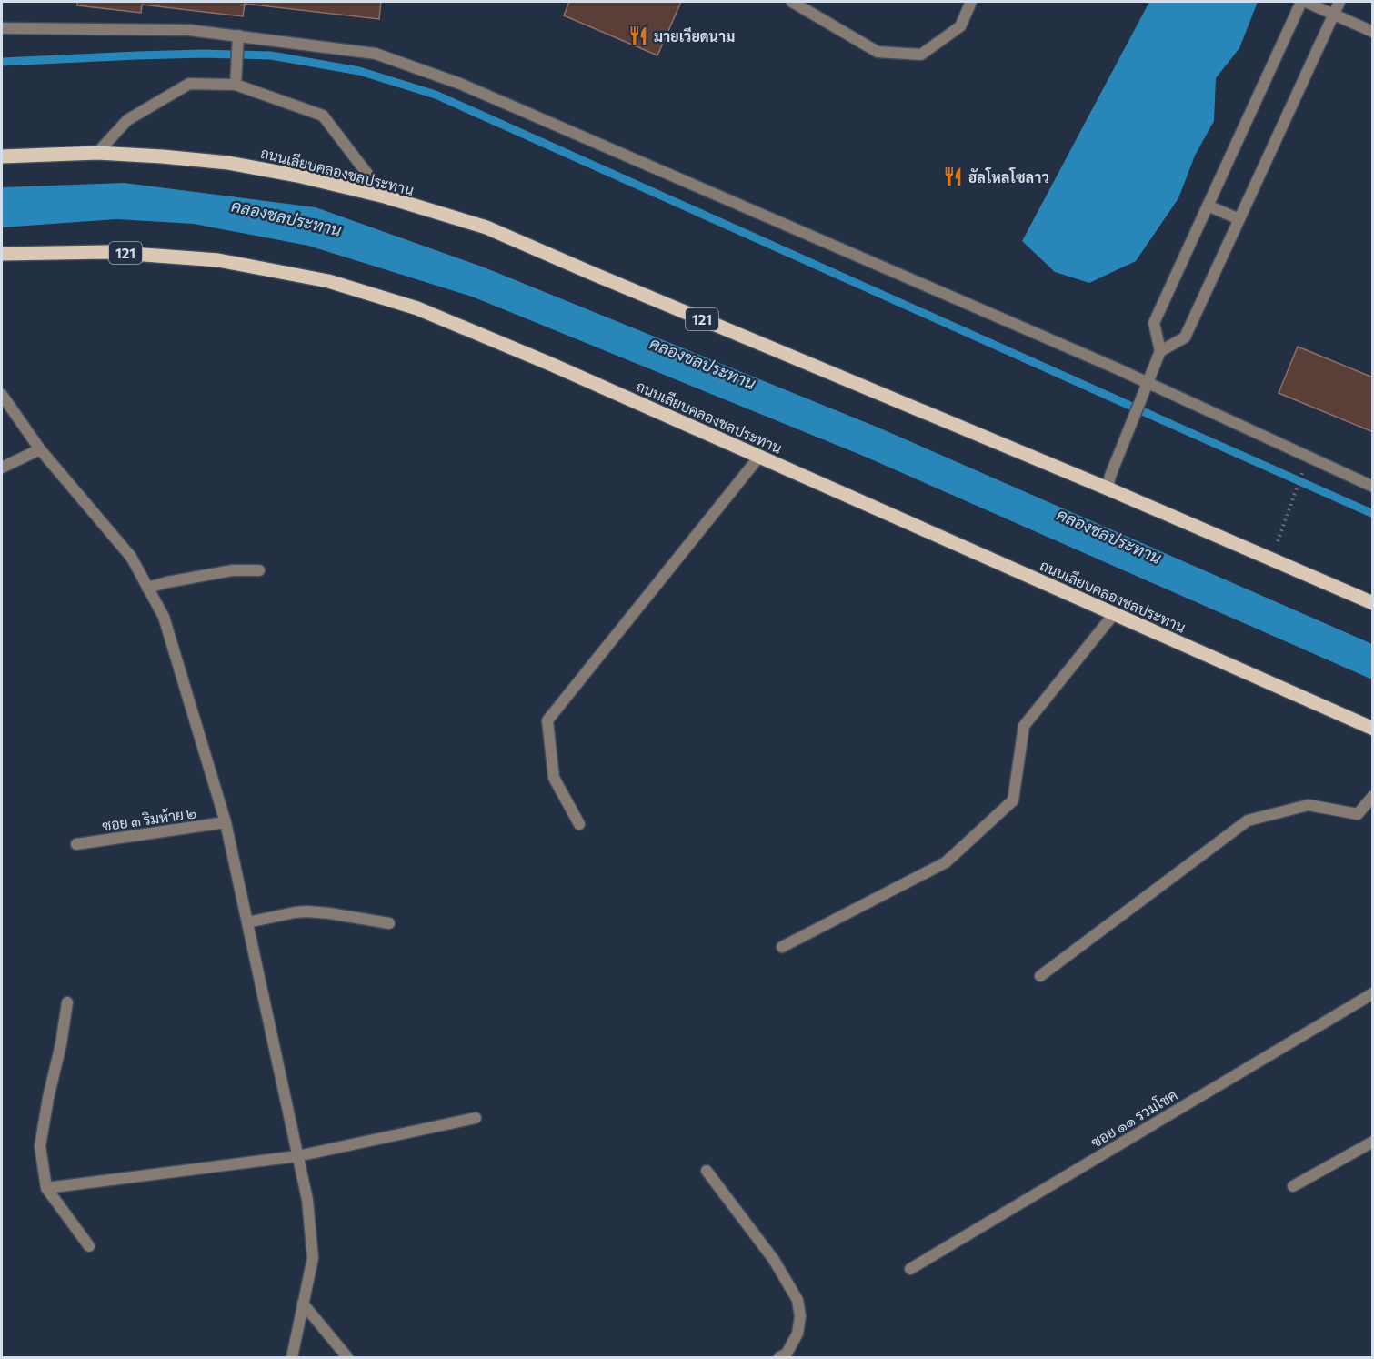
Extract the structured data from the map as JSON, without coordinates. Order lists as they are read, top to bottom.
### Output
{
  "streets": {
    "main road": ["ถนนเลียบคลองชลประทาน", "121"],
    "street": ["ซอย ๓ ริมห้าย ๒", "ซอย ๑๑ รวมโชค"]
  },
  "water": ["คลองชลประทาน"],
  "places": {
    "restaurant": ["มายเวียดนาม", "ฮัลโหลโซลาว"]
  }
}
